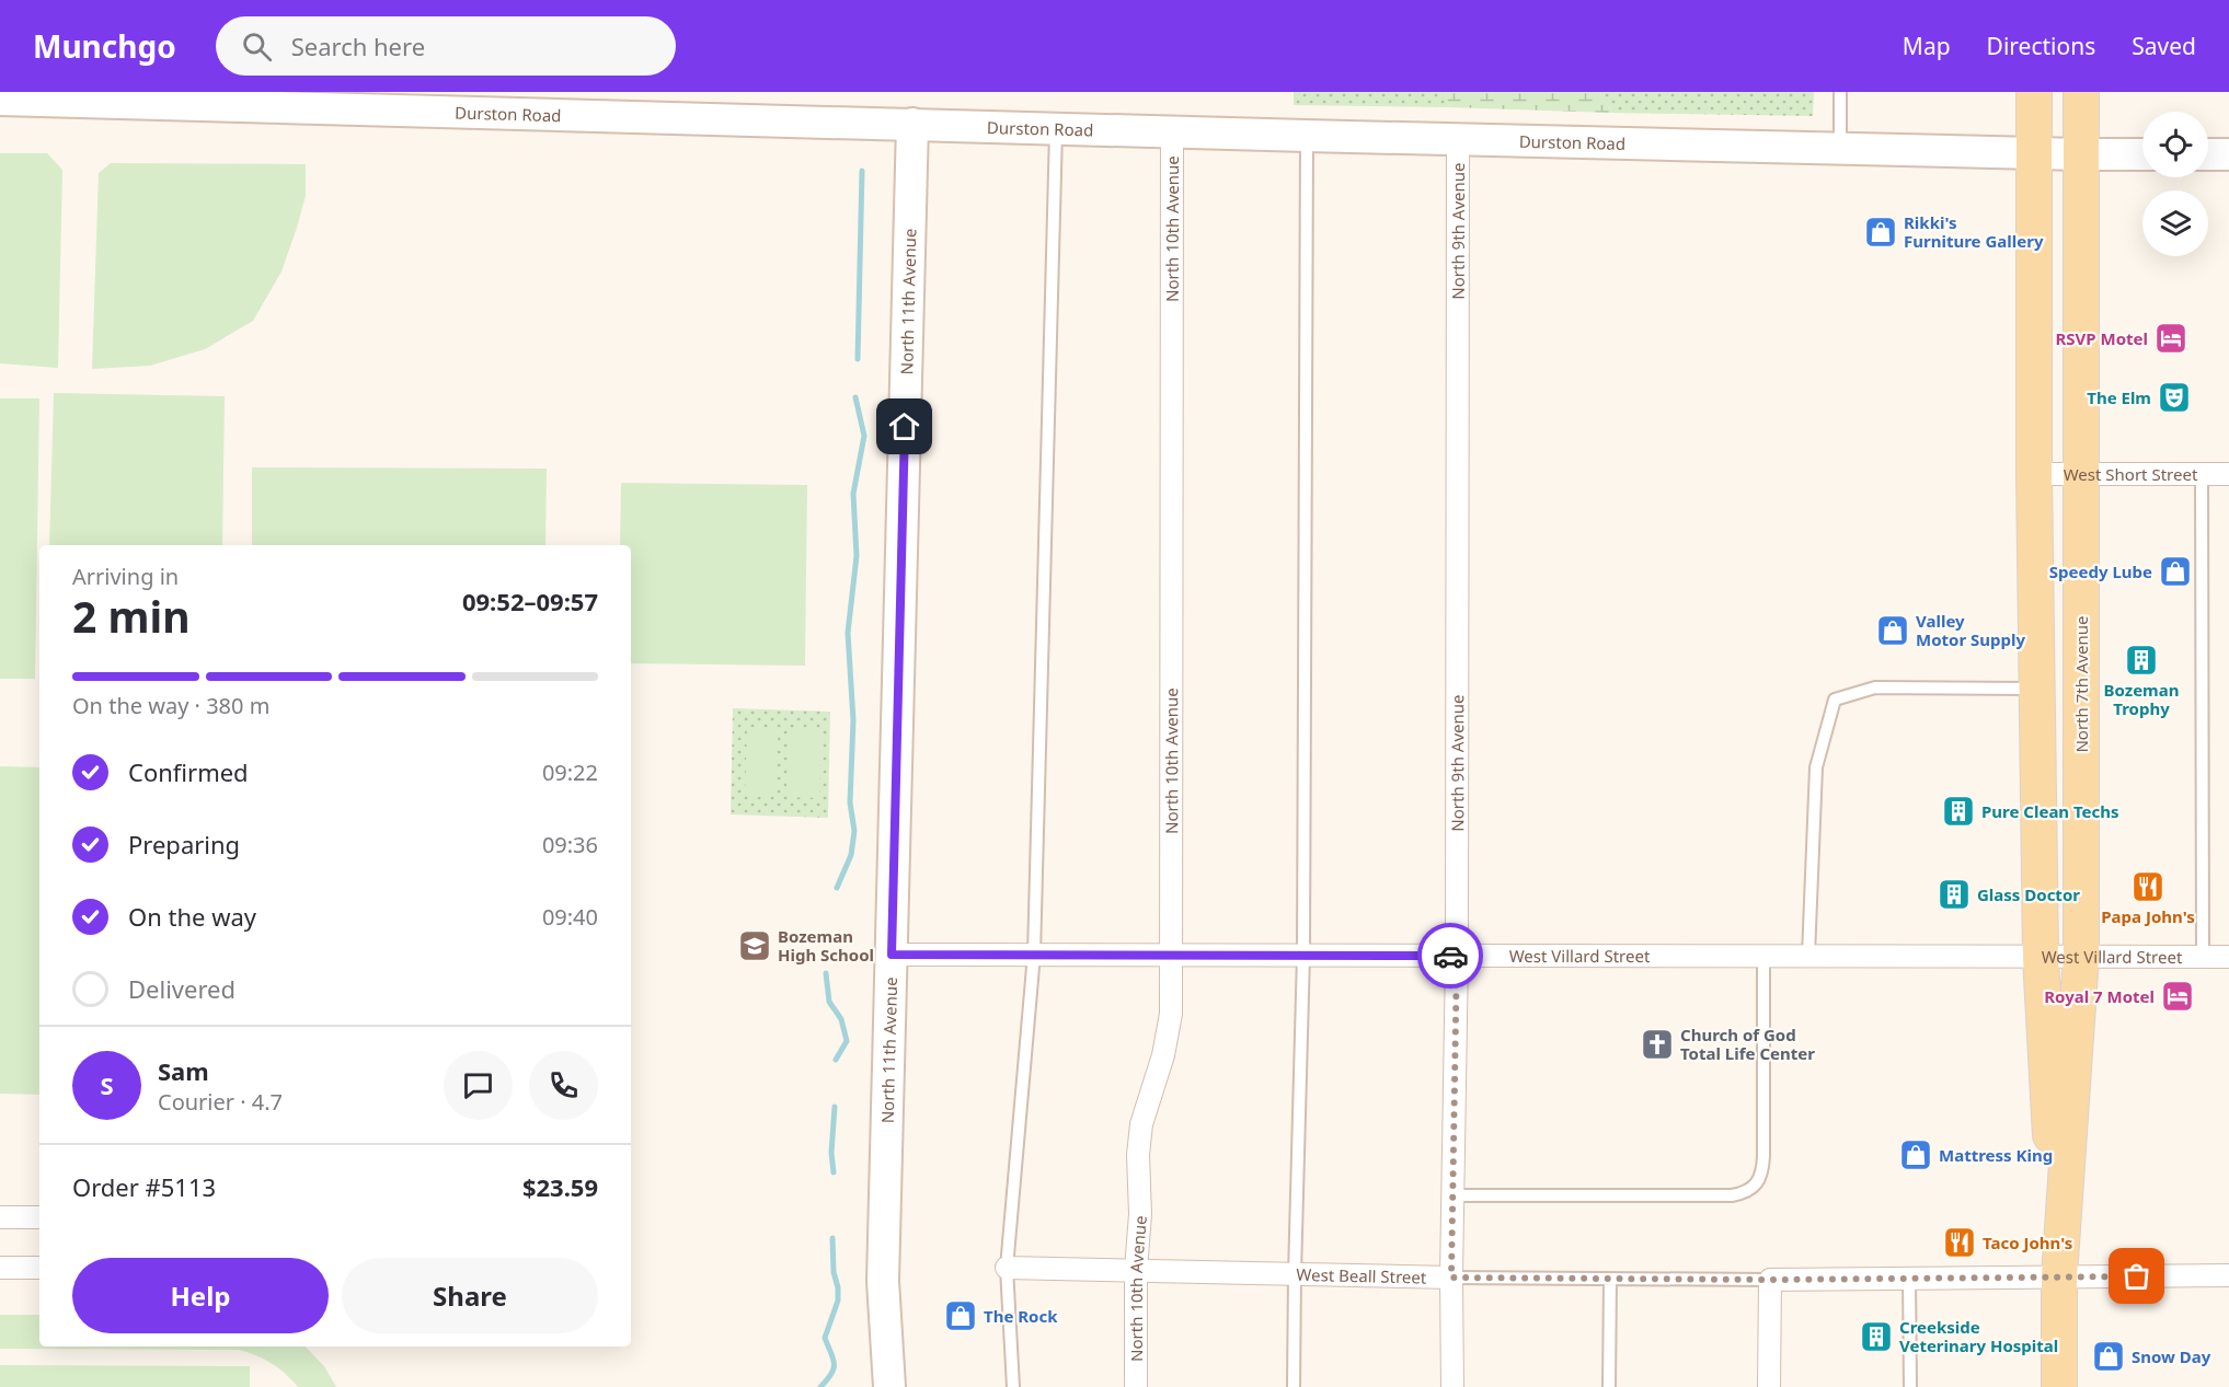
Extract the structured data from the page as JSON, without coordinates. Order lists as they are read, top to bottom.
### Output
{
  "streets": {
    "main road": ["Durston Road", "North 11th Avenue", "North 7th Avenue"],
    "street": [
      "North 10th Avenue",
      "North 9th Avenue",
      "West Short Street",
      "West Villard Street",
      "West Beall Street"
    ]
  },
  "crossings": [
    ["Durston Road", "North 10th Avenue"],
    ["Durston Road", "North 9th Avenue"],
    ["Durston Road", "North 11th Avenue"],
    ["Durston Road", "North 7th Avenue"],
    ["North 10th Avenue", "West Villard Street"],
    ["North 10th Avenue", "West Beall Street"],
    ["North 9th Avenue", "West Villard Street"],
    ["North 9th Avenue", "West Beall Street"],
    ["North 11th Avenue", "West Villard Street"],
    ["West Short Street", "North 7th Avenue"],
    ["North 7th Avenue", "West Villard Street"],
    ["North 7th Avenue", "West Beall Street"]
  ],
  "places": {
    "shop": [
      "Rikki's Furniture Gallery",
      "Speedy Lube",
      "Valley Motor Supply",
      "Mattress King",
      "The Rock",
      "Snow Day"
    ],
    "hotel": ["RSVP Motel", "Royal 7 Motel"],
    "theatre": ["The Elm"],
    "building": [
      "Bozeman Trophy",
      "Pure Clean Techs",
      "Glass Doctor",
      "Creekside Veterinary Hospital"
    ],
    "restaurant": ["Papa John's", "Taco John's"],
    "school or university": ["Bozeman High School"],
    "church": ["Church of God Total Life Center"]
  },
  "page": {
    "header": "Munchgo",
    "search": "Search here",
    "nav": ["Map", "Directions", "Saved"],
    "heading": ["2 min", "Arriving in", "09:52–09:57"],
    "panel": [
      "Sam",
      "Courier · 4.7",
      "Order #5113",
      "$23.59"
    ],
    "bar": "On the way · 380 m",
    "list": [
      ["Confirmed", "09:22"],
      ["Preparing", "09:36"],
      ["On the way", "09:40"],
      "Delivered"
    ],
    "round": "S",
    "buttons": ["Help", "Share"]
  }
}
